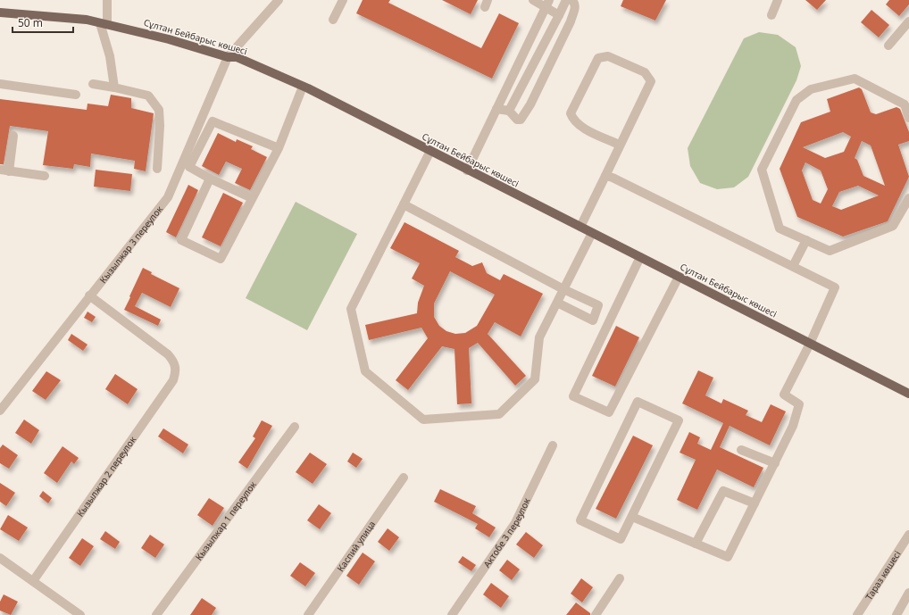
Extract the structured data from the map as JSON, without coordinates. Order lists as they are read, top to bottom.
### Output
{
  "streets": {
    "main road": ["Сұлтан Бейбарыс көшесі"],
    "street": [
      "Кызылжар 3 переулок",
      "Кызылжар 2 переулок",
      "Кызылжар 1 переулок",
      "Актобе 3 переулок",
      "Каспий улица",
      "Тараз көшесі"
    ]
  },
  "crossings": [
    ["Сұлтан Бейбарыс көшесі", "Кызылжар 3 переулок"],
    ["Кызылжар 3 переулок", "Кызылжар 2 переулок"]
  ],
  "scale_bar": "50 m"
}
